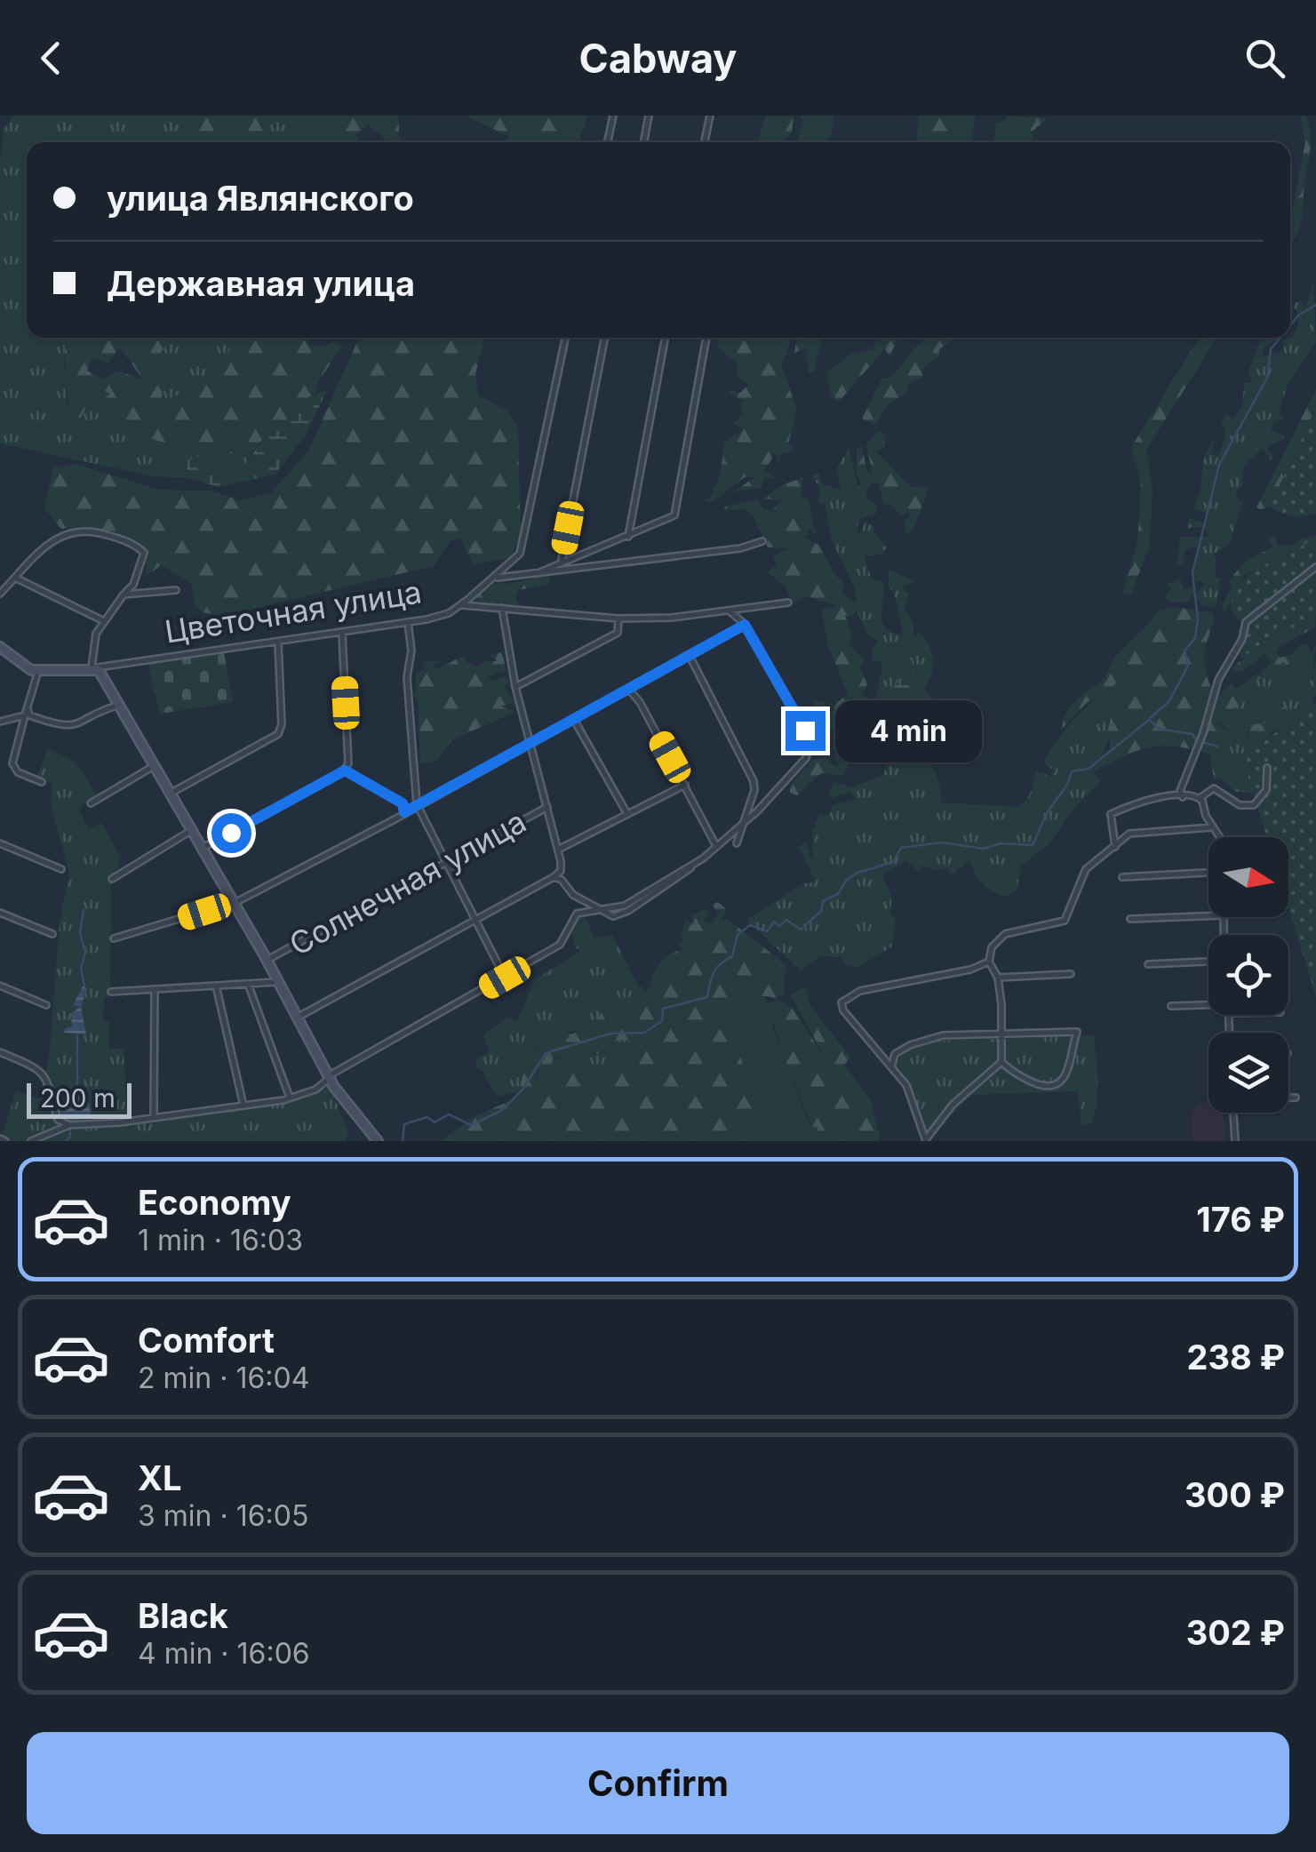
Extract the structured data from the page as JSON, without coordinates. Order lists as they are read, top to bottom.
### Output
{
  "streets": {
    "street": ["Цветочная улица", "Солнечная улица"]
  },
  "scale_bar": "200 m",
  "north": "right",
  "page": {
    "header": "Cabway",
    "banner": ["улица Являнского", "Державная улица"],
    "bubble": "4 min",
    "scale": "200 m",
    "list": [
      {
        "name": "Economy",
        "note": "1 min · 16:03",
        "value": "176 ₽"
      },
      {
        "name": "Comfort",
        "note": "2 min · 16:04",
        "value": "238 ₽"
      },
      {
        "name": "XL",
        "note": "3 min · 16:05",
        "value": "300 ₽"
      },
      {
        "name": "Black",
        "note": "4 min · 16:06",
        "value": "302 ₽"
      }
    ],
    "buttons": "Confirm"
  }
}
